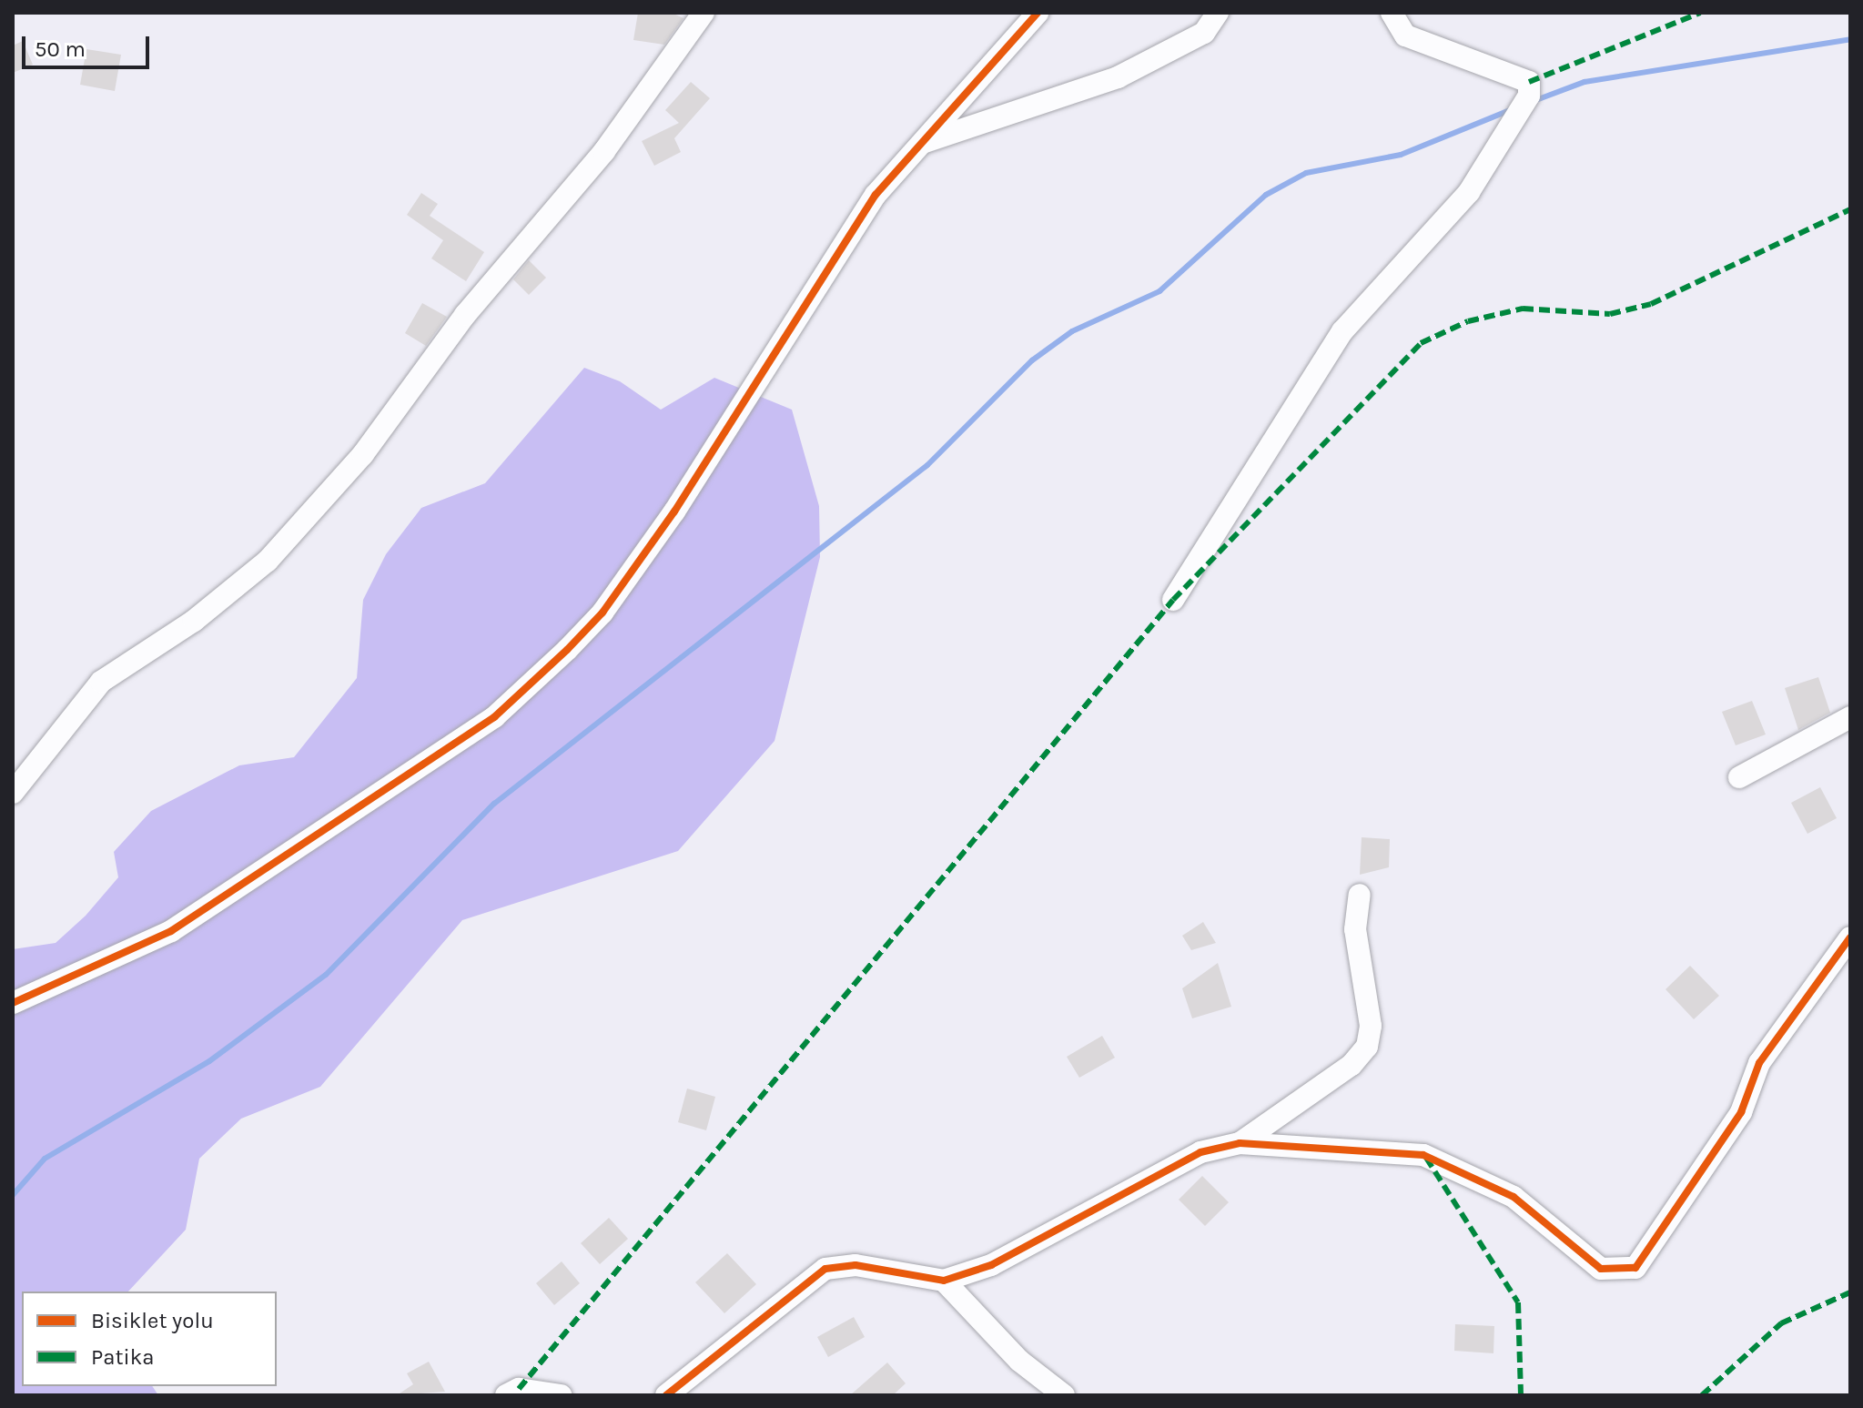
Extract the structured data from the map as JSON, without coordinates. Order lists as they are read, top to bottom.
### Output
{
  "legend": ["Bisiklet yolu", "Patika"],
  "scale_bar": "50 m"
}
